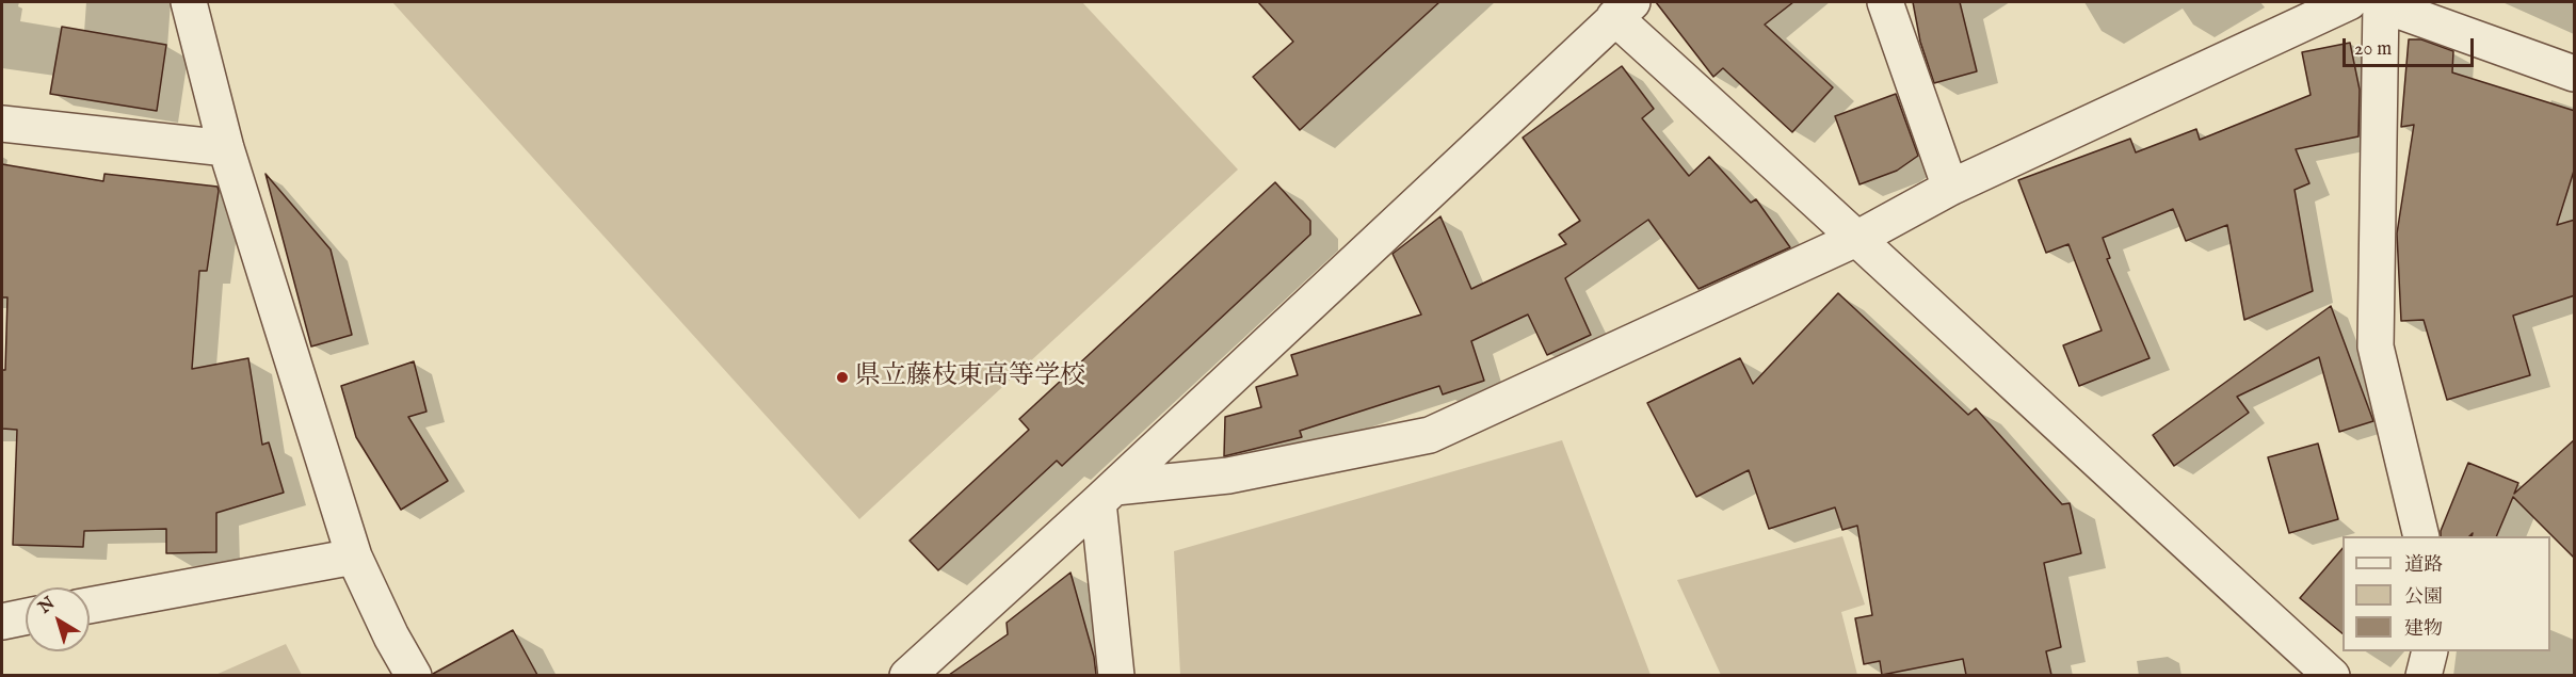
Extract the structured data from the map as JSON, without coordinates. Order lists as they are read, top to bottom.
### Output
{
  "places": ["県立藤枝東高等学校"],
  "legend": ["道路", "公園", "建物"],
  "scale_bar": "20 m",
  "north": "top left"
}
